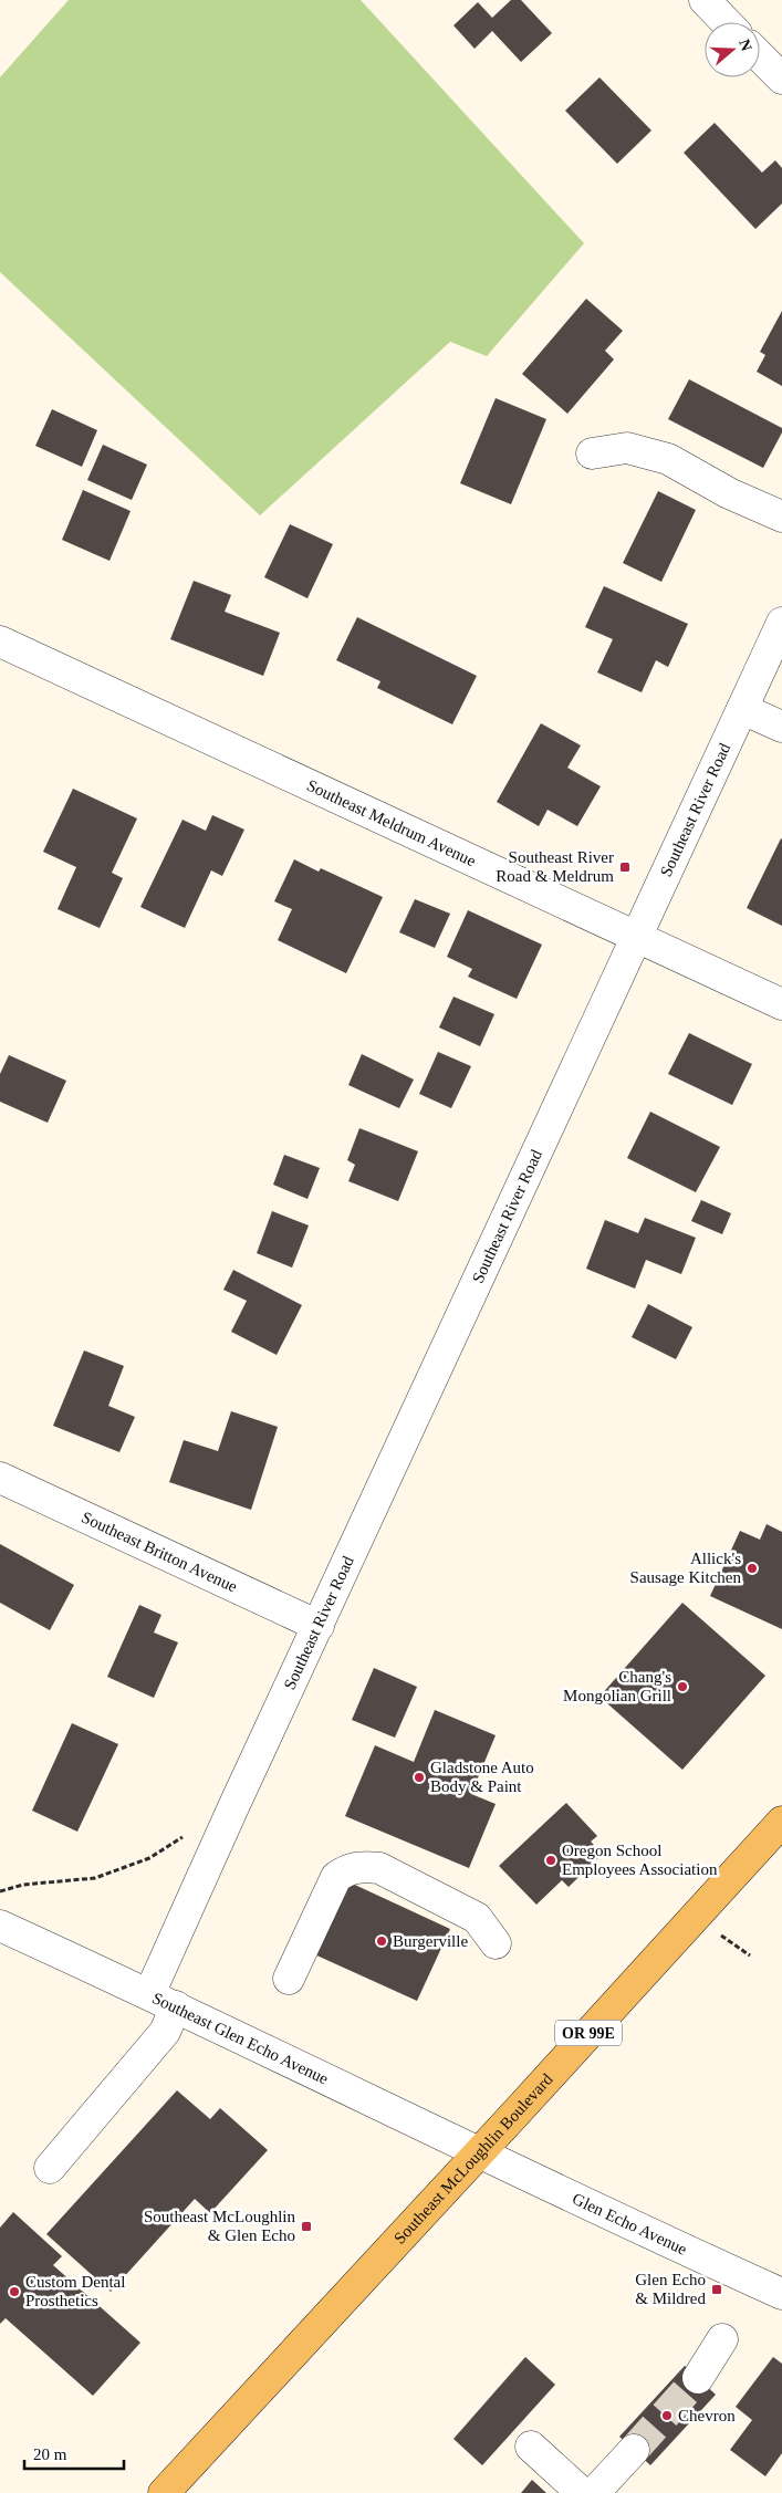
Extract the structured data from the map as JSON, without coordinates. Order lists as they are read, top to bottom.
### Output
{
  "streets": {
    "main road": ["OR 99E", "Southeast McLoughlin Boulevard"],
    "street": [
      "Southeast River Road",
      "Southeast Meldrum Avenue",
      "Southeast Britton Avenue",
      "Southeast Glen Echo Avenue",
      "Glen Echo Avenue"
    ]
  },
  "crossings": [
    ["Southeast River Road", "Southeast Meldrum Avenue"],
    ["Southeast River Road", "Southeast Britton Avenue"],
    ["Southeast River Road", "Southeast Glen Echo Avenue"],
    ["Southeast Glen Echo Avenue", "Southeast McLoughlin Boulevard"],
    ["Southeast Glen Echo Avenue", "Glen Echo Avenue"],
    ["Southeast McLoughlin Boulevard", "Glen Echo Avenue"]
  ],
  "places": {
    "transit": ["Southeast River Road & Meldrum", "Southeast McLoughlin & Glen Echo", "Glen Echo & Mildred"],
    "other": [
      "Allick's Sausage Kitchen",
      "Chang's Mongolian Grill",
      "Gladstone Auto Body & Paint",
      "Oregon School Employees Association",
      "Burgerville",
      "Custom Dental Prosthetics",
      "Chevron"
    ]
  },
  "scale_bar": "20 m",
  "north": "right"
}
